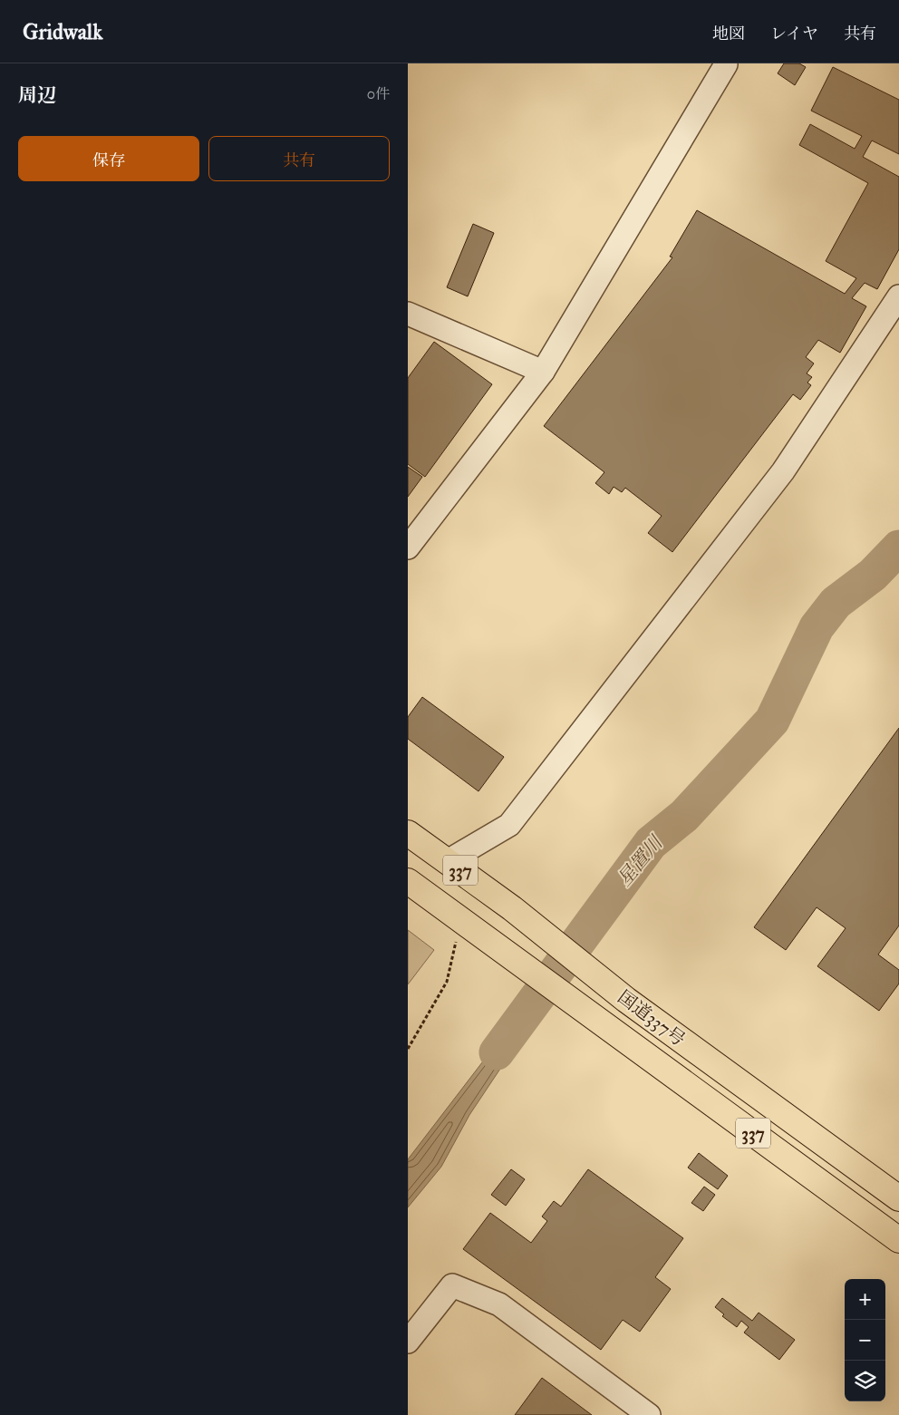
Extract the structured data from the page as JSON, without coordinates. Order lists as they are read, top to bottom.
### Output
{
  "streets": {
    "highway": ["337", "国道337号"]
  },
  "water": ["星置川"],
  "page": {
    "header": "Gridwalk",
    "nav": ["地図", "レイヤ", "共有"],
    "heading": ["周辺", "0件"],
    "buttons": ["保存", "共有"],
    "map_buttons": ["+", "−"]
  }
}
